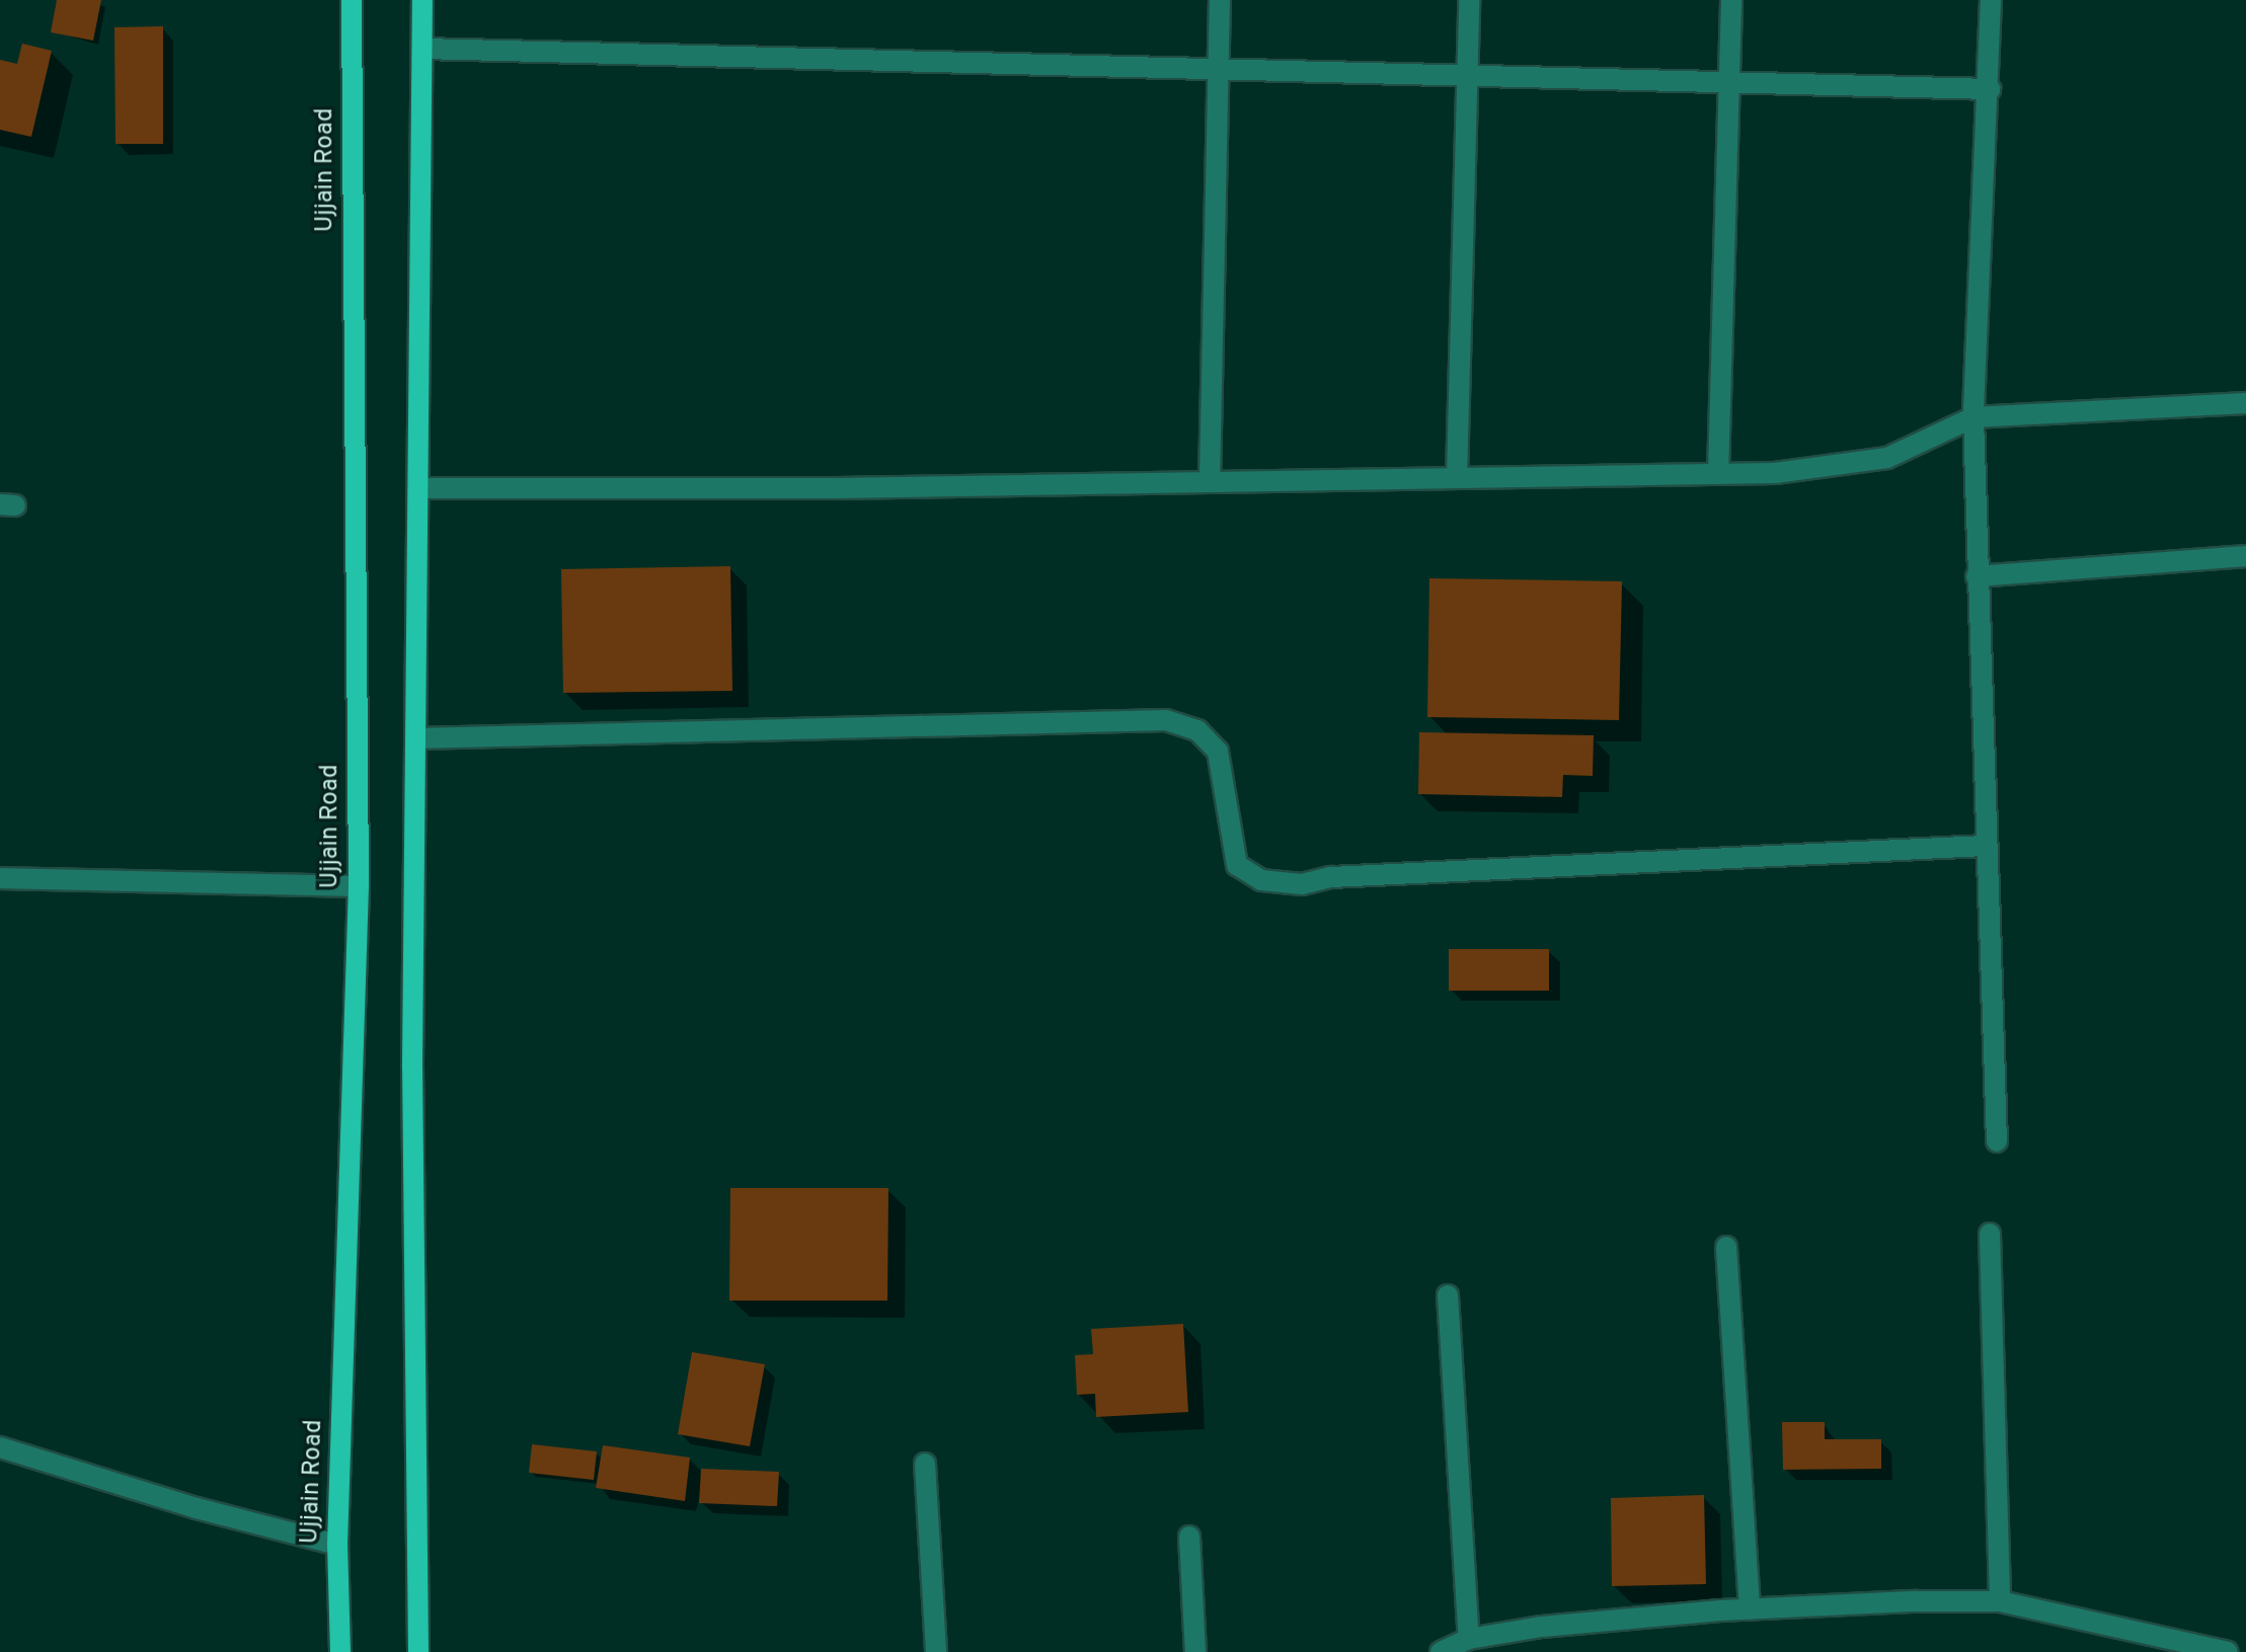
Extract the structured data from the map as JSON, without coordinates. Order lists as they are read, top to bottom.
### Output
{
  "streets": {
    "main road": ["Ujjain Road"]
  }
}
